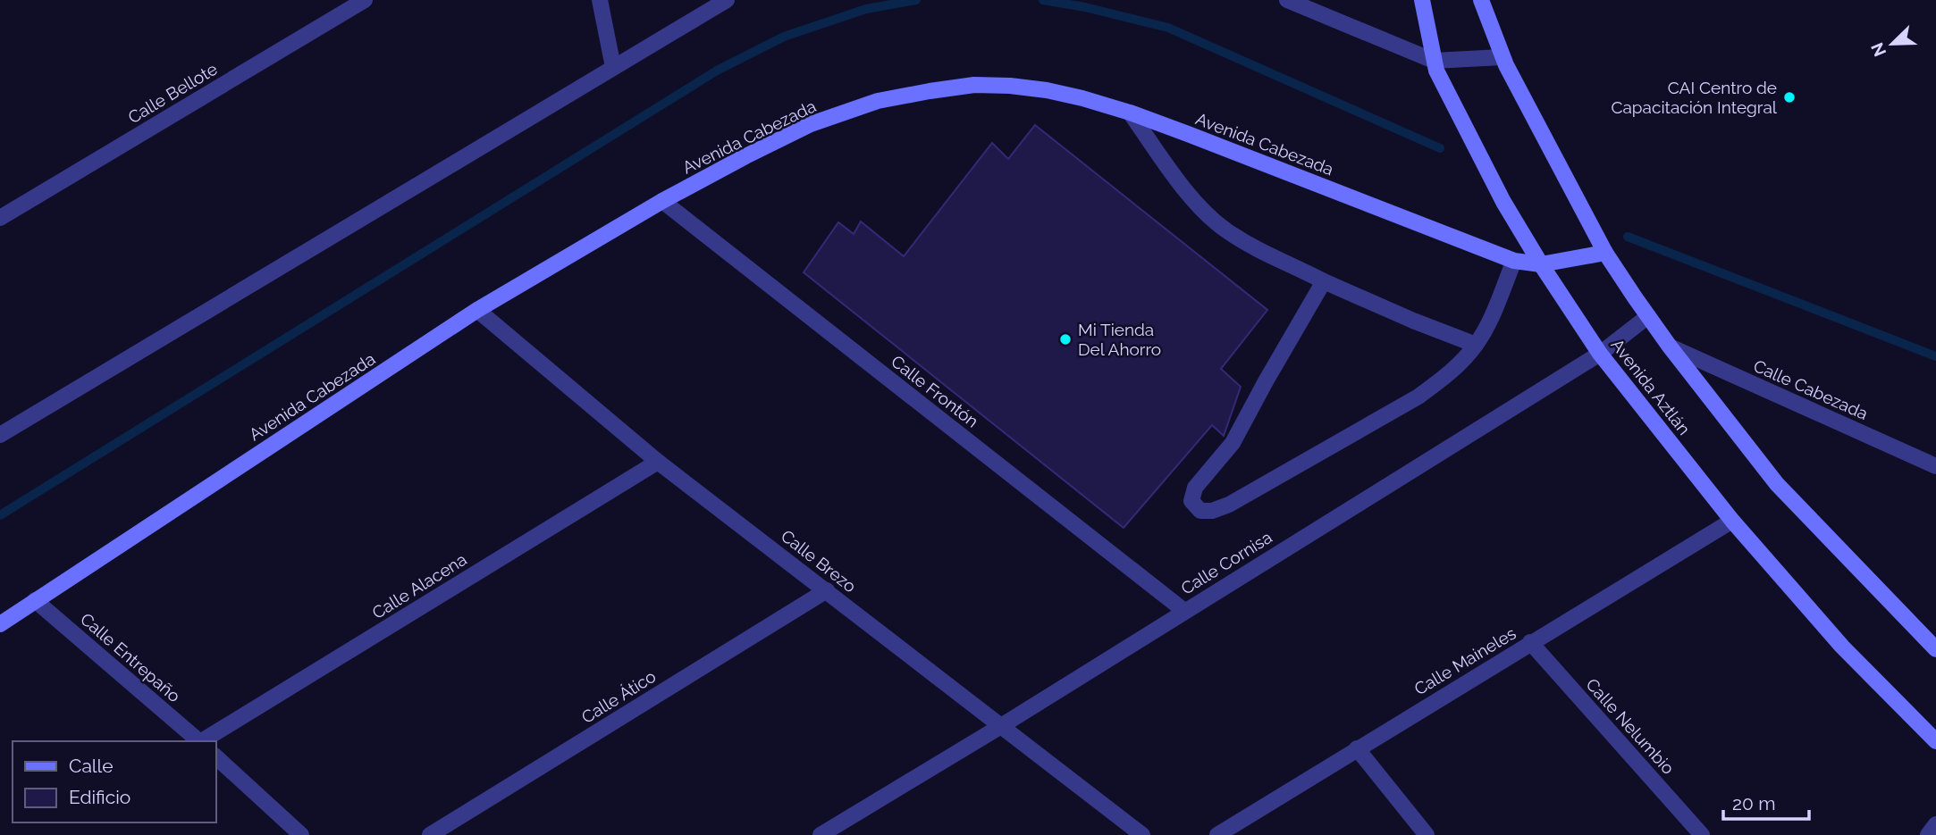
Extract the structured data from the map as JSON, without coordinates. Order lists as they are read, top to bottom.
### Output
{
  "streets": {
    "main road": ["Avenida Cabezada", "Avenida Aztlán"],
    "street": [
      "Calle Bellote",
      "Calle Cabezada",
      "Calle Frontón",
      "Calle Brezo",
      "Calle Cornisa",
      "Calle Alacena",
      "Calle Entrepaño",
      "Calle Maineles",
      "Calle Ático",
      "Calle Nelumbio"
    ]
  },
  "crossings": [
    ["Avenida Cabezada", "Avenida Aztlán"],
    ["Avenida Cabezada", "Calle Frontón"],
    ["Avenida Cabezada", "Calle Brezo"],
    ["Avenida Cabezada", "Calle Entrepaño"],
    ["Avenida Aztlán", "Calle Cornisa"],
    ["Avenida Aztlán", "Calle Maineles"],
    ["Calle Frontón", "Calle Cornisa"],
    ["Calle Brezo", "Calle Cornisa"],
    ["Calle Brezo", "Calle Alacena"],
    ["Calle Brezo", "Calle Ático"],
    ["Calle Maineles", "Calle Nelumbio"]
  ],
  "places": ["CAI Centro de Capacitación Integral", "Mi Tienda Del Ahorro"],
  "legend": ["Calle", "Edificio"],
  "scale_bar": "20 m",
  "north": "bottom left"
}
